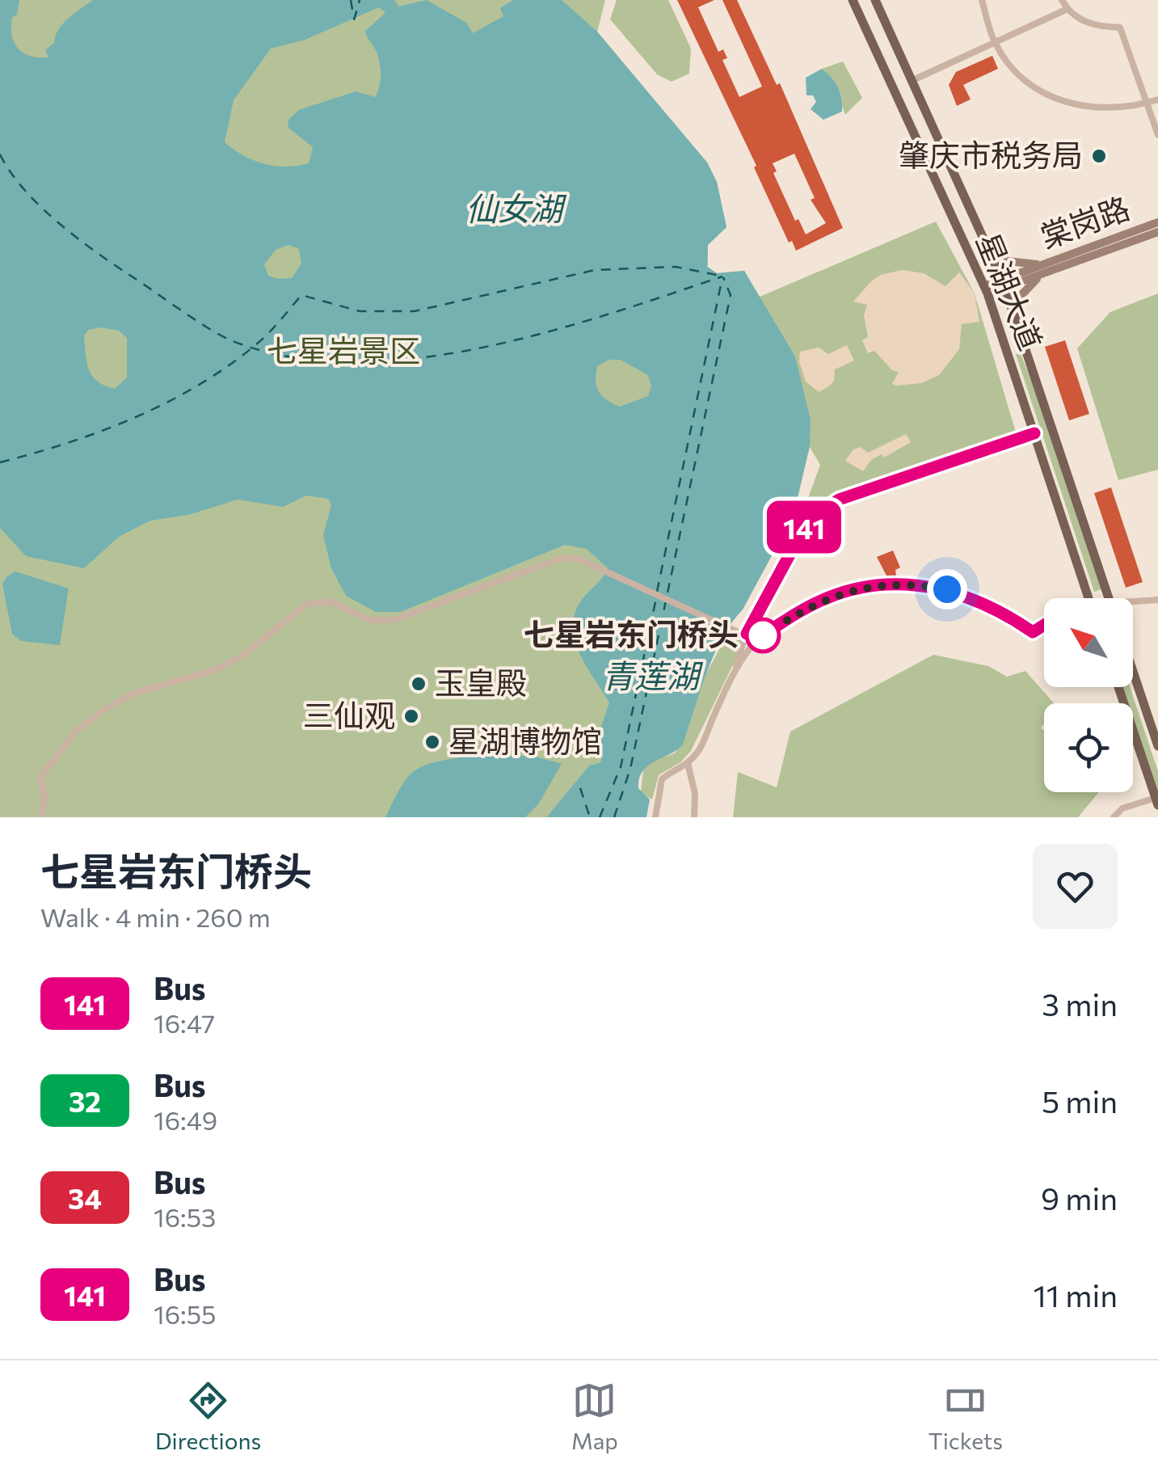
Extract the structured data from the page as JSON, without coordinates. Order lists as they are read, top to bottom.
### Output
{
  "streets": {
    "main road": ["棠岗路", "星湖大道"]
  },
  "crossings": [
    ["棠岗路", "星湖大道"]
  ],
  "water": ["仙女湖", "青莲湖"],
  "parks": ["七星岩景区"],
  "places": [
    "肇庆市税务局",
    "七星岩东门桥头",
    "玉皇殿",
    "三仙观",
    "星湖博物馆"
  ],
  "lines": ["bus line 141"],
  "north": "top left",
  "page": {
    "on_map": "141",
    "heading": ["七星岩东门桥头", "Walk · 4 min · 260 m"],
    "list": [
      {
        "mark": "141",
        "name": "Bus",
        "note": "16:47",
        "value": "3 min"
      },
      {
        "mark": "32",
        "name": "Bus",
        "note": "16:49",
        "value": "5 min"
      },
      {
        "mark": "34",
        "name": "Bus",
        "note": "16:53",
        "value": "9 min"
      },
      {
        "mark": "141",
        "name": "Bus",
        "note": "16:55",
        "value": "11 min"
      }
    ],
    "tabs": ["Directions", "Map", "Tickets"]
  }
}
